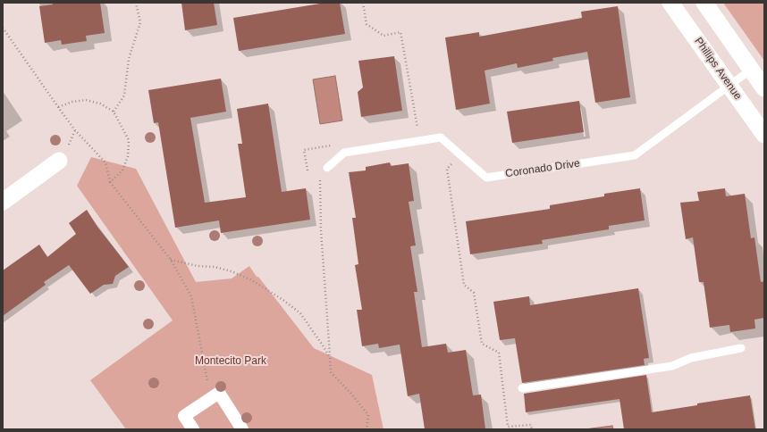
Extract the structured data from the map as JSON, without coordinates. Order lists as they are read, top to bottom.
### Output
{
  "streets": {
    "street": ["Phillips Avenue"],
    "lane": ["Coronado Drive"]
  },
  "crossings": [
    ["Phillips Avenue", "Coronado Drive"]
  ],
  "parks": ["Montecito Park"]
}
